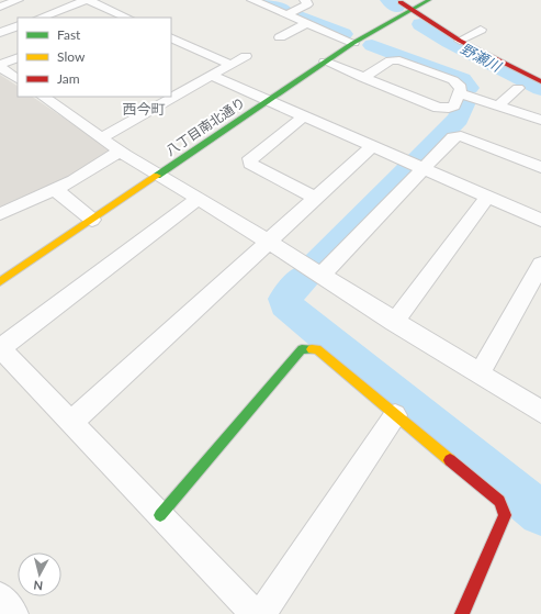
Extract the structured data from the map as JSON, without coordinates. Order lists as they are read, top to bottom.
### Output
{
  "streets": {
    "street": ["八丁目南北通り"]
  },
  "districts": ["西今町"],
  "water": ["野瀬川"],
  "legend": ["Fast", "Slow", "Jam"],
  "north": "bottom"
}
